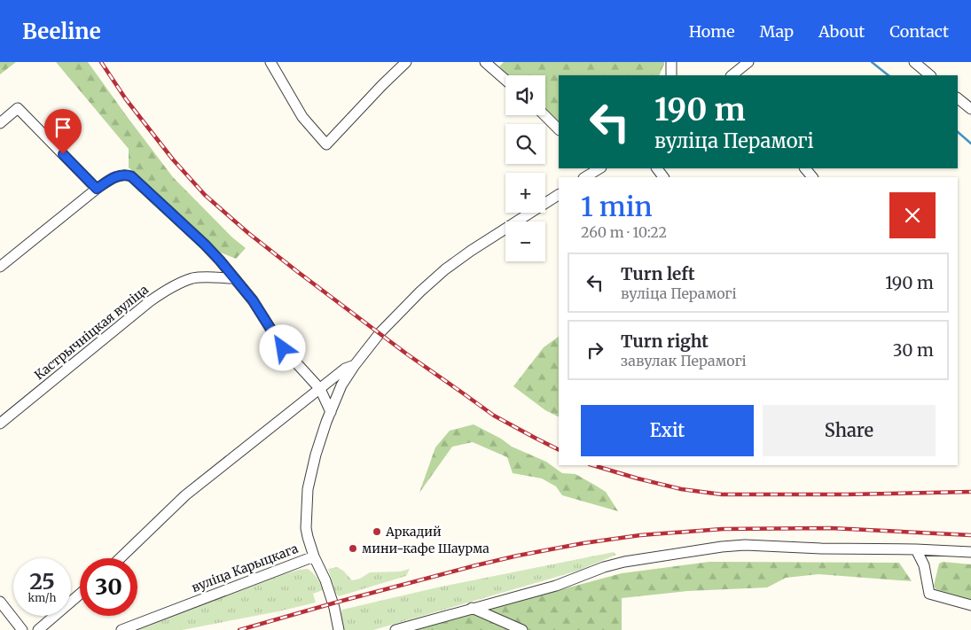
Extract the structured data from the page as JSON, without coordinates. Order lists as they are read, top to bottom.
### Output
{
  "streets": {
    "street": ["Кастрычніцкая вуліца", "вуліца Карыцкага"]
  },
  "places": ["Аркадий", "мини-кафе Шаурма"],
  "page": {
    "header": "Beeline",
    "nav": [
      "Home",
      "Map",
      "About",
      "Contact"
    ],
    "map_buttons": ["+", "−"],
    "turn": ["190 m", "вуліца Перамогі"],
    "heading": ["1 min", "260 m · 10:22"],
    "list": [
      {
        "name": "Turn left",
        "note": "вуліца Перамогі",
        "value": "190 m"
      },
      {
        "name": "Turn right",
        "note": "завулак Перамогі",
        "value": "30 m"
      }
    ],
    "buttons": ["Exit", "Share"],
    "speed": "25 km/h",
    "limit": "30"
  }
}
